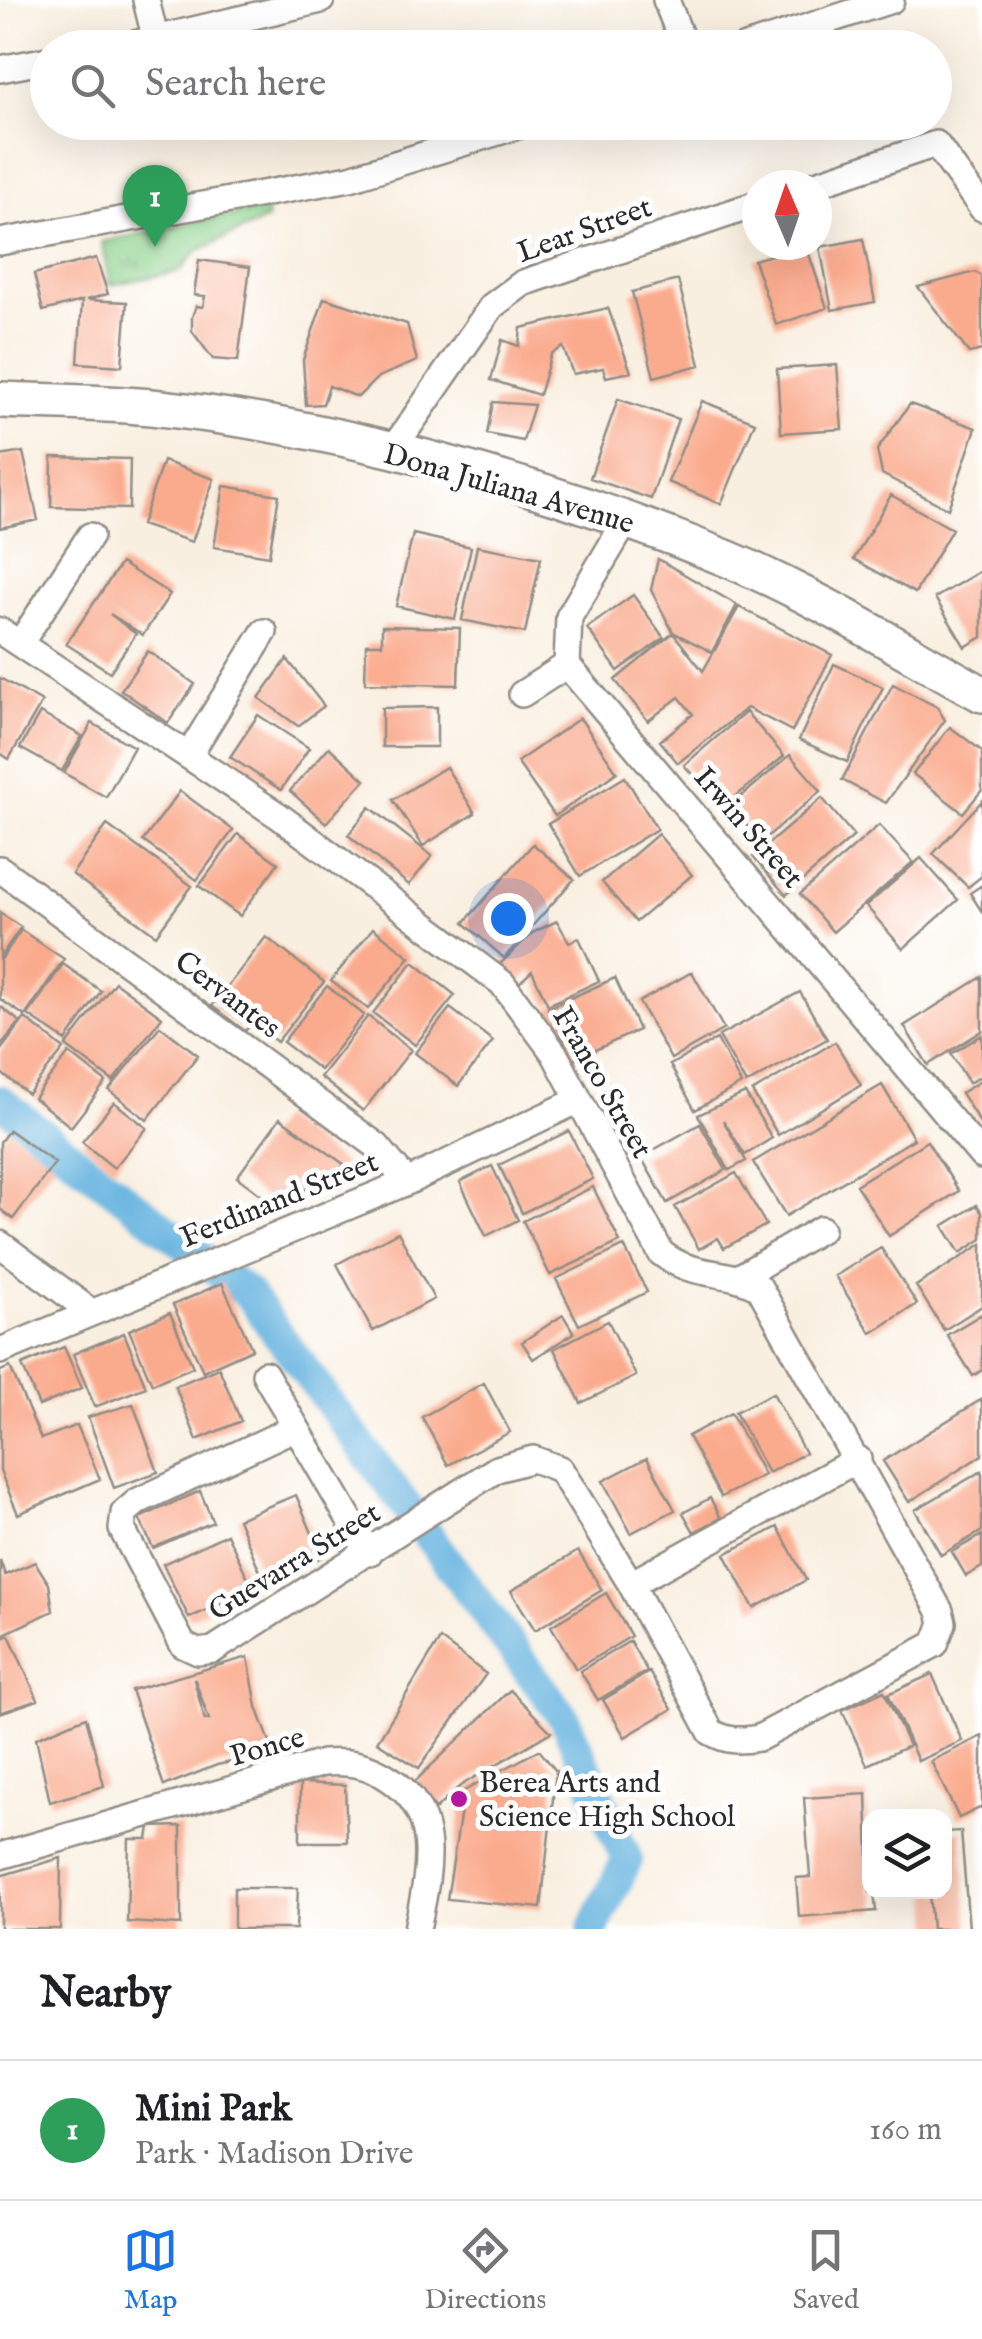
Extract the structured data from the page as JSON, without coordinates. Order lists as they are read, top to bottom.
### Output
{
  "streets": {
    "street": [
      "Lear Street",
      "Dona Juliana Avenue",
      "Irwin Street",
      "Cervantes",
      "Franco Street",
      "Ferdinand Street",
      "Guevarra Street",
      "Ponce"
    ]
  },
  "crossings": [
    ["Lear Street", "Dona Juliana Avenue"],
    ["Cervantes", "Ferdinand Street"],
    ["Franco Street", "Ferdinand Street"]
  ],
  "places": ["Berea Arts and Science High School"],
  "north": "top",
  "page": {
    "search": "Search here",
    "pins": "1",
    "heading": "Nearby",
    "list": [
      {
        "mark": "1",
        "name": "Mini Park",
        "note": "Park · Madison Drive",
        "value": "160 m"
      }
    ],
    "nav": ["Map", "Directions", "Saved"]
  }
}
